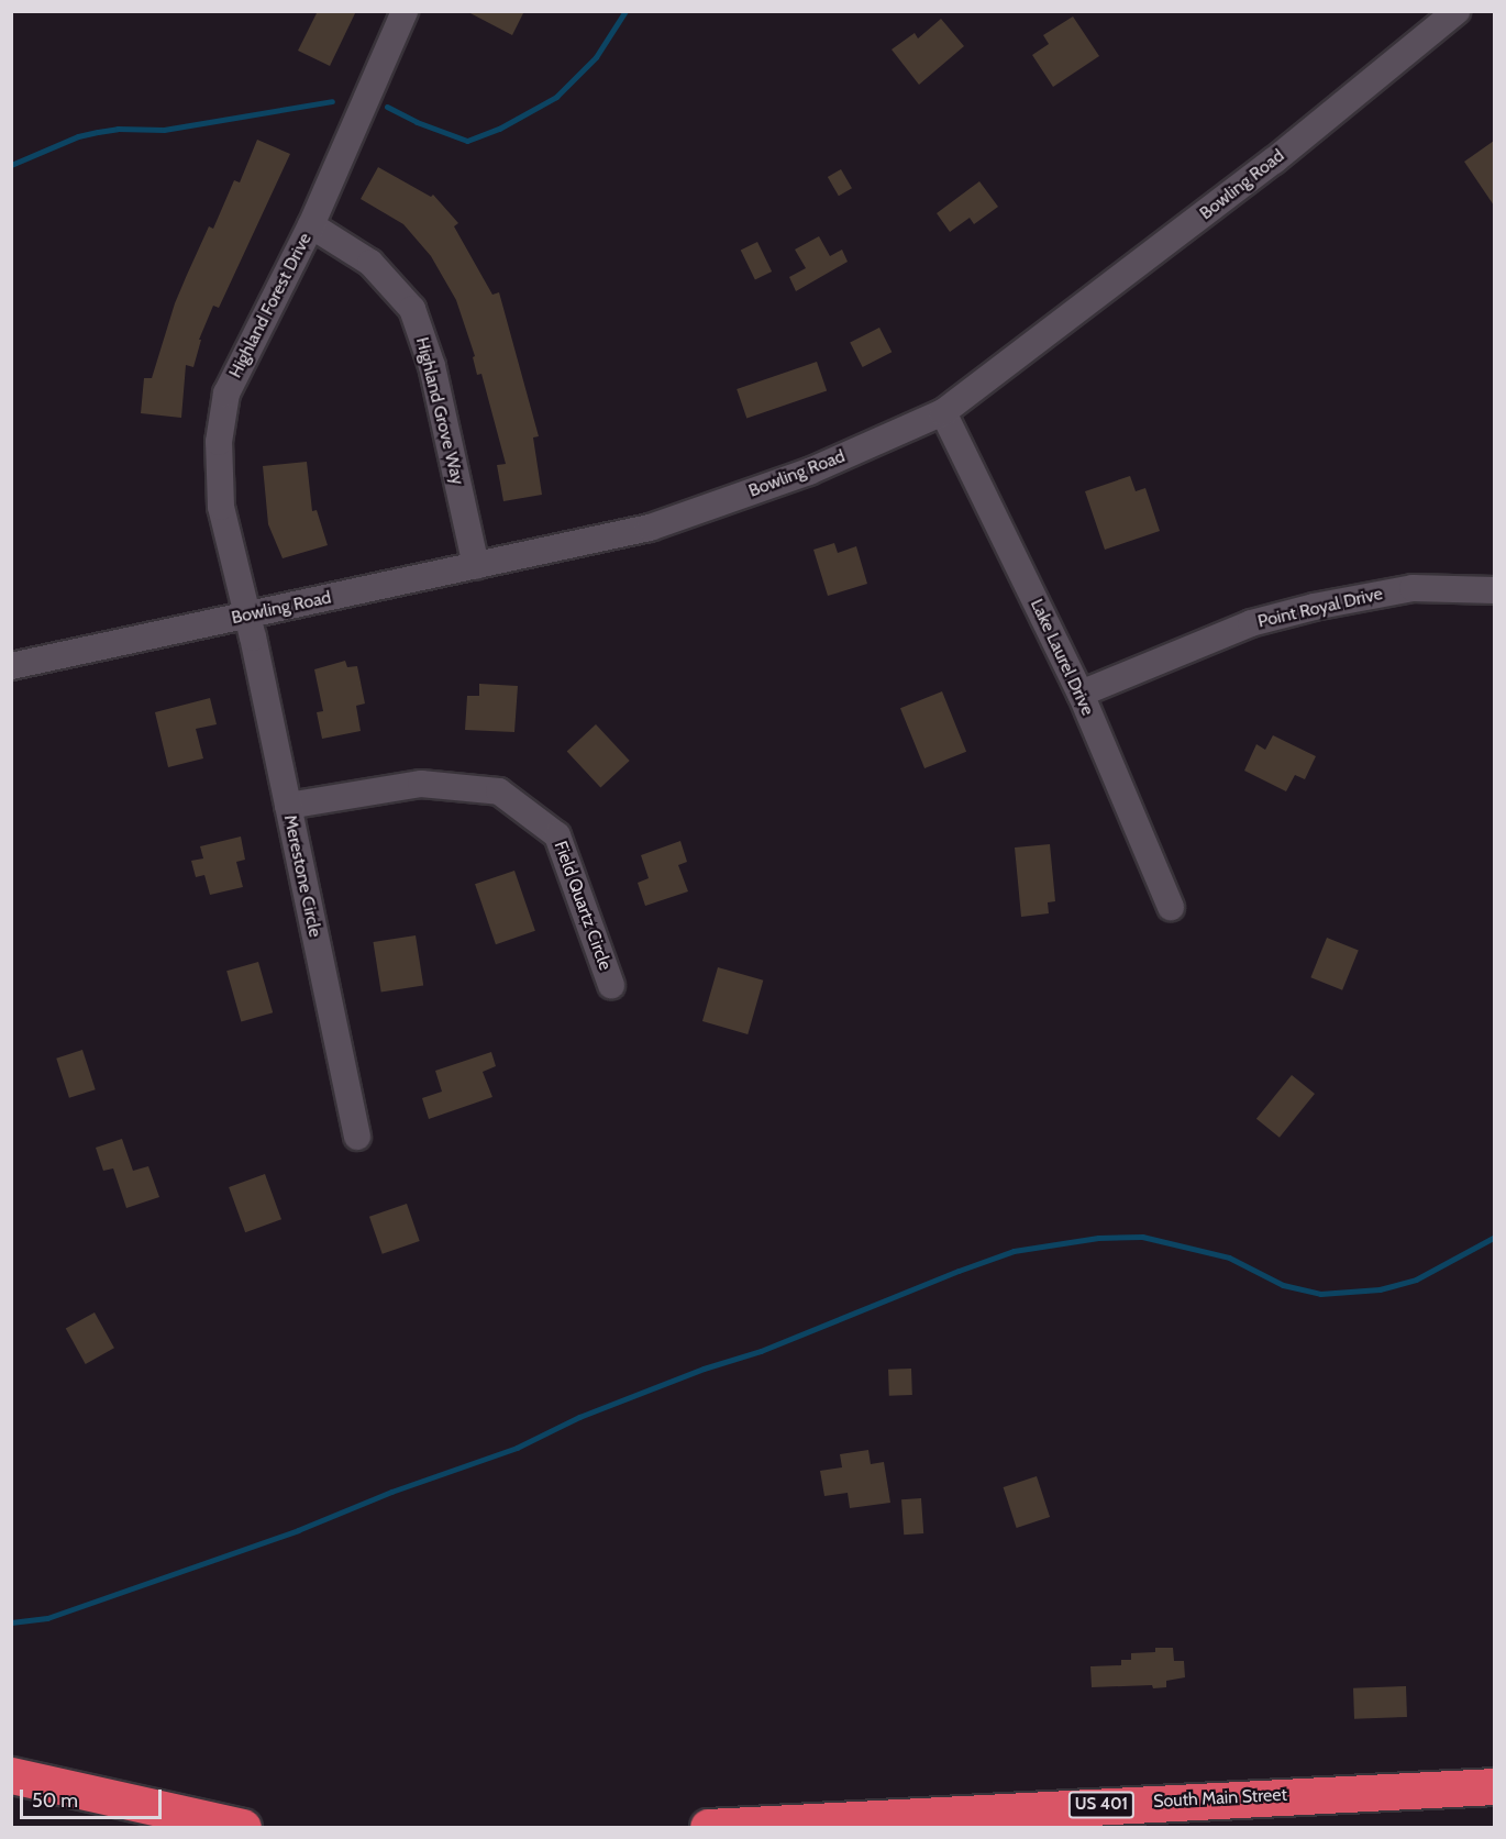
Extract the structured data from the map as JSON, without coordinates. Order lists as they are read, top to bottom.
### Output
{
  "streets": {
    "highway": ["South Main Street", "US 401"],
    "street": [
      "Bowling Road",
      "Highland Forest Drive",
      "Highland Grove Way",
      "Point Royal Drive",
      "Lake Laurel Drive",
      "Merestone Circle",
      "Field Quartz Circle"
    ]
  },
  "crossings": [
    ["Bowling Road", "Highland Forest Drive"],
    ["Bowling Road", "Highland Grove Way"],
    ["Bowling Road", "Lake Laurel Drive"],
    ["Bowling Road", "Merestone Circle"],
    ["Highland Forest Drive", "Highland Grove Way"],
    ["Highland Forest Drive", "Merestone Circle"],
    ["Point Royal Drive", "Lake Laurel Drive"],
    ["Merestone Circle", "Field Quartz Circle"]
  ],
  "scale_bar": "50 m"
}
